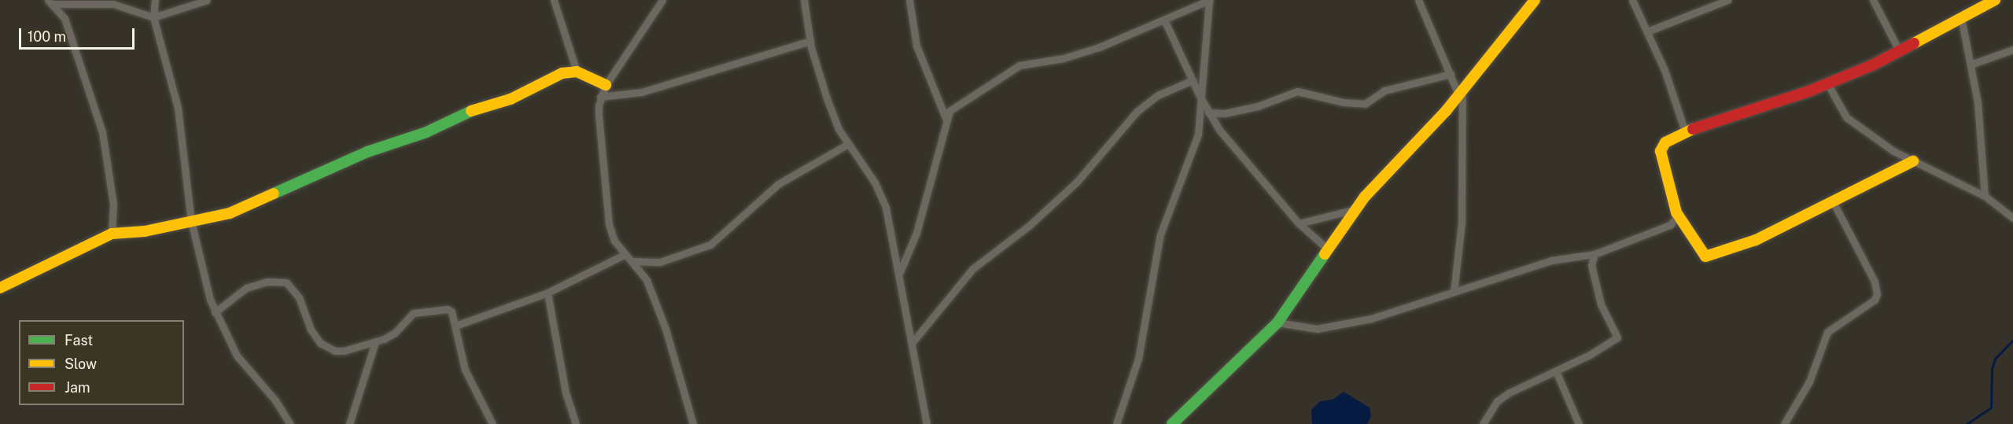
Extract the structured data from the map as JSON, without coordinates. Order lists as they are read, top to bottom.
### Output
{
  "legend": ["Fast", "Slow", "Jam"],
  "scale_bar": "100 m"
}
